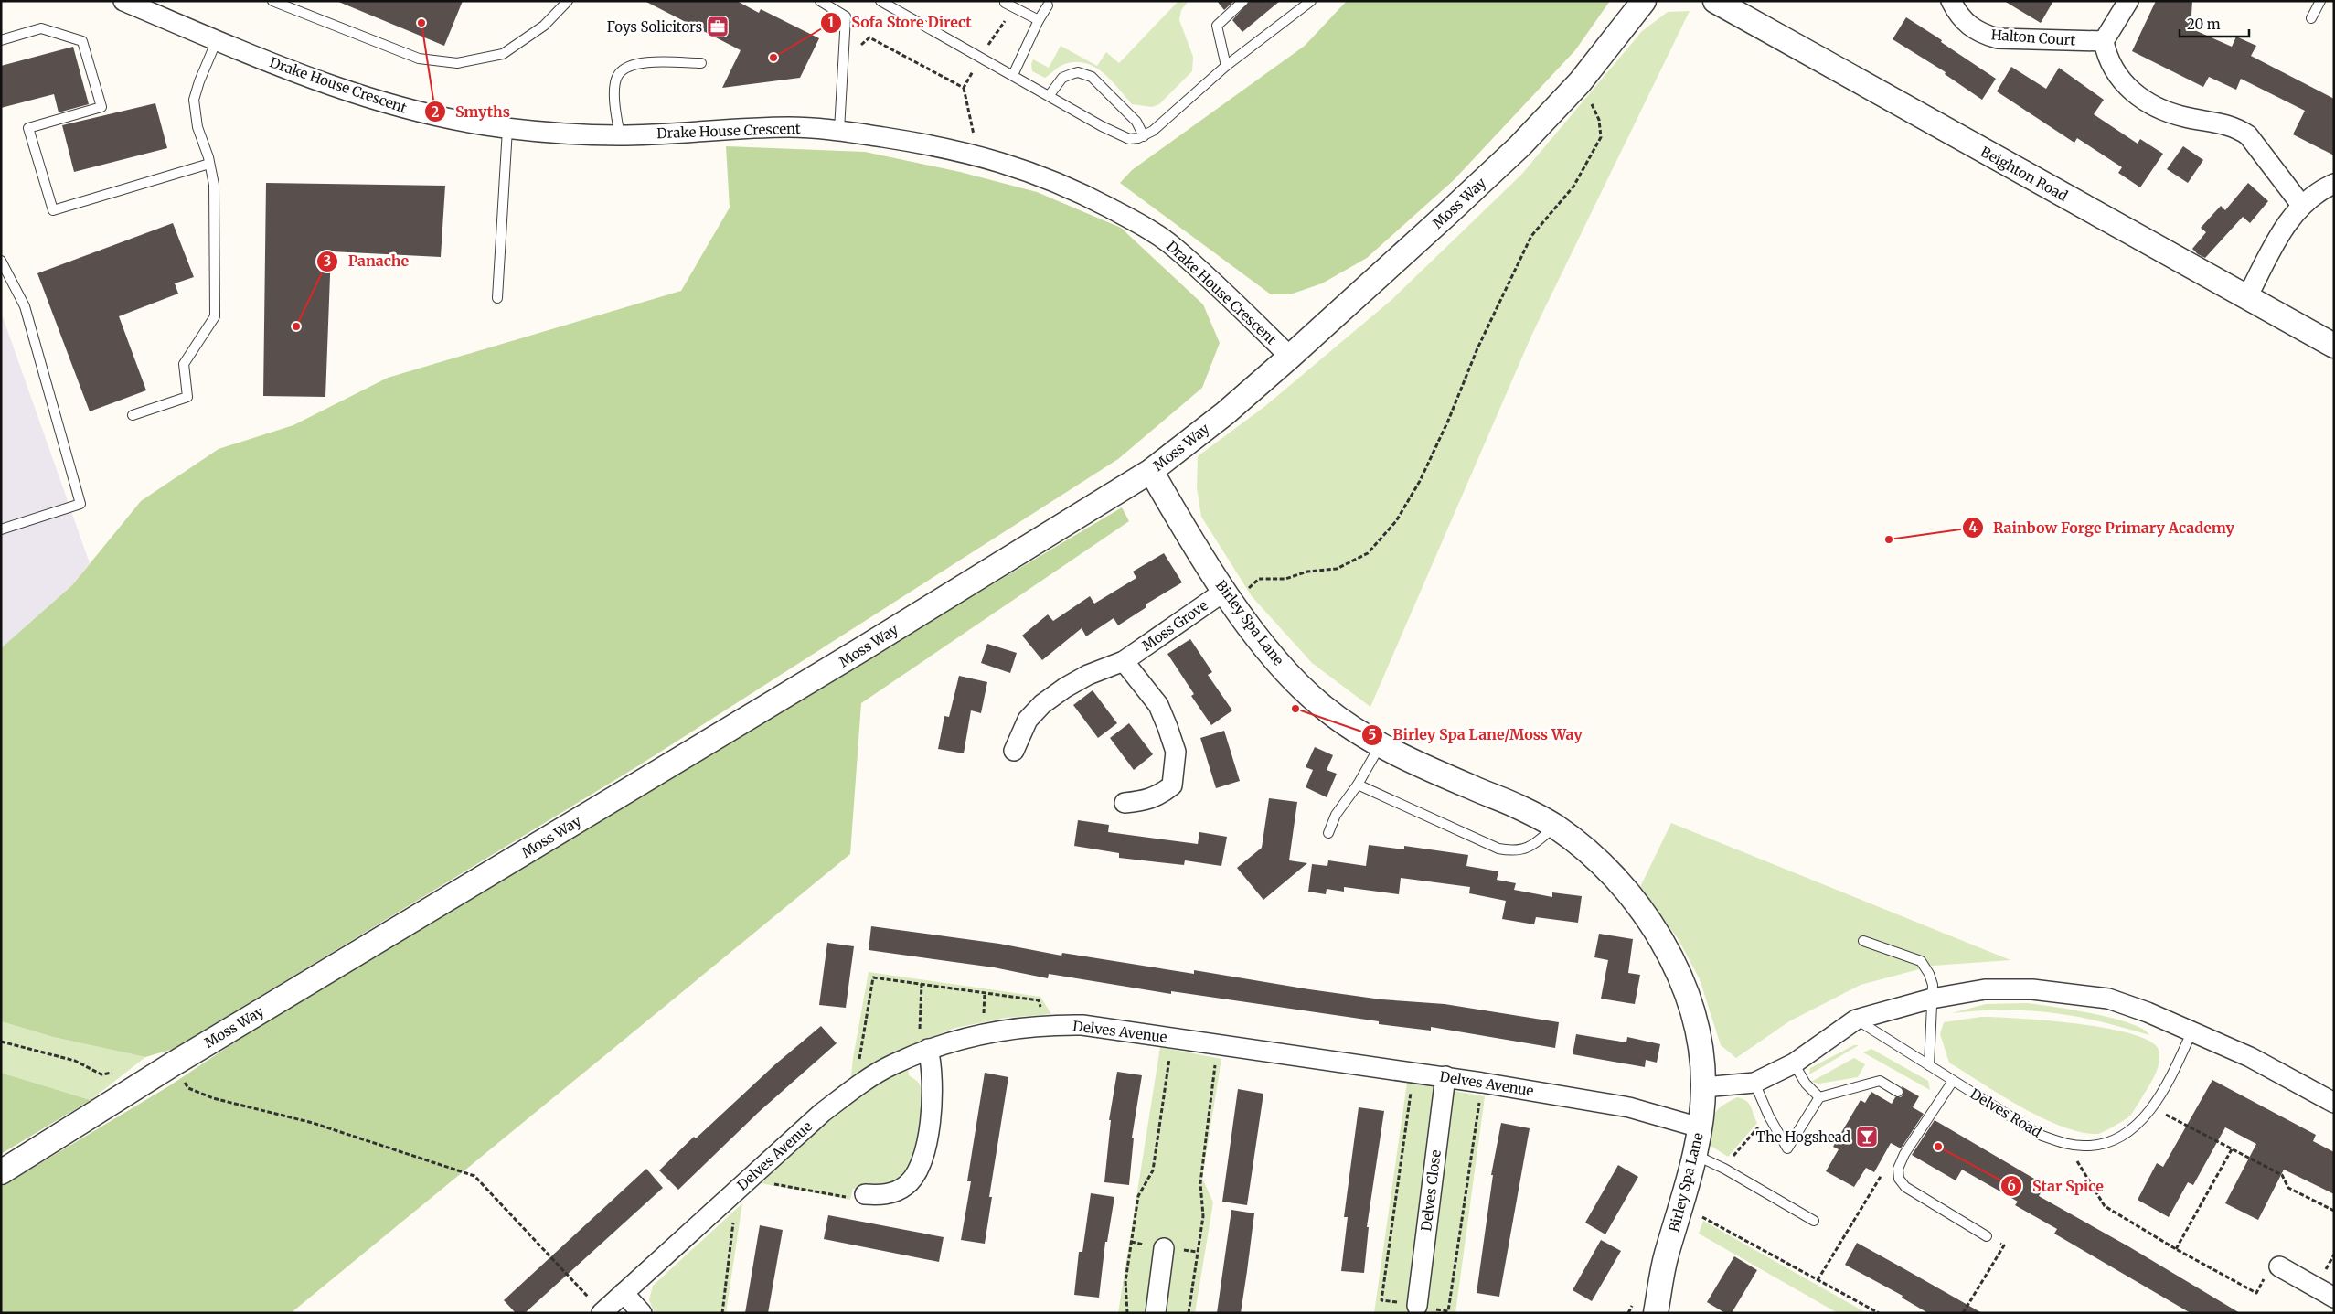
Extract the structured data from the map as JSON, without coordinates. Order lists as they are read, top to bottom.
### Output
{
  "streets": {
    "street": [
      "Halton Court",
      "Drake House Crescent",
      "Beighton Road",
      "Moss Way",
      "Birley Spa Lane",
      "Moss Grove",
      "Delves Avenue",
      "Delves Close"
    ],
    "lane": ["Delves Road"]
  },
  "crossings": [
    ["Drake House Crescent", "Moss Way"],
    ["Moss Way", "Birley Spa Lane"],
    ["Birley Spa Lane", "Moss Grove"],
    ["Birley Spa Lane", "Delves Avenue"],
    ["Delves Avenue", "Delves Close"]
  ],
  "places": {
    "other": [
      "Smyths",
      "Sofa Store Direct",
      "Panache",
      "Rainbow Forge Primary Academy",
      "Birley Spa Lane/Moss Way",
      "Star Spice"
    ],
    "office": ["Foys Solicitors"],
    "bar": ["The Hogshead"]
  },
  "scale_bar": "20 m"
}
